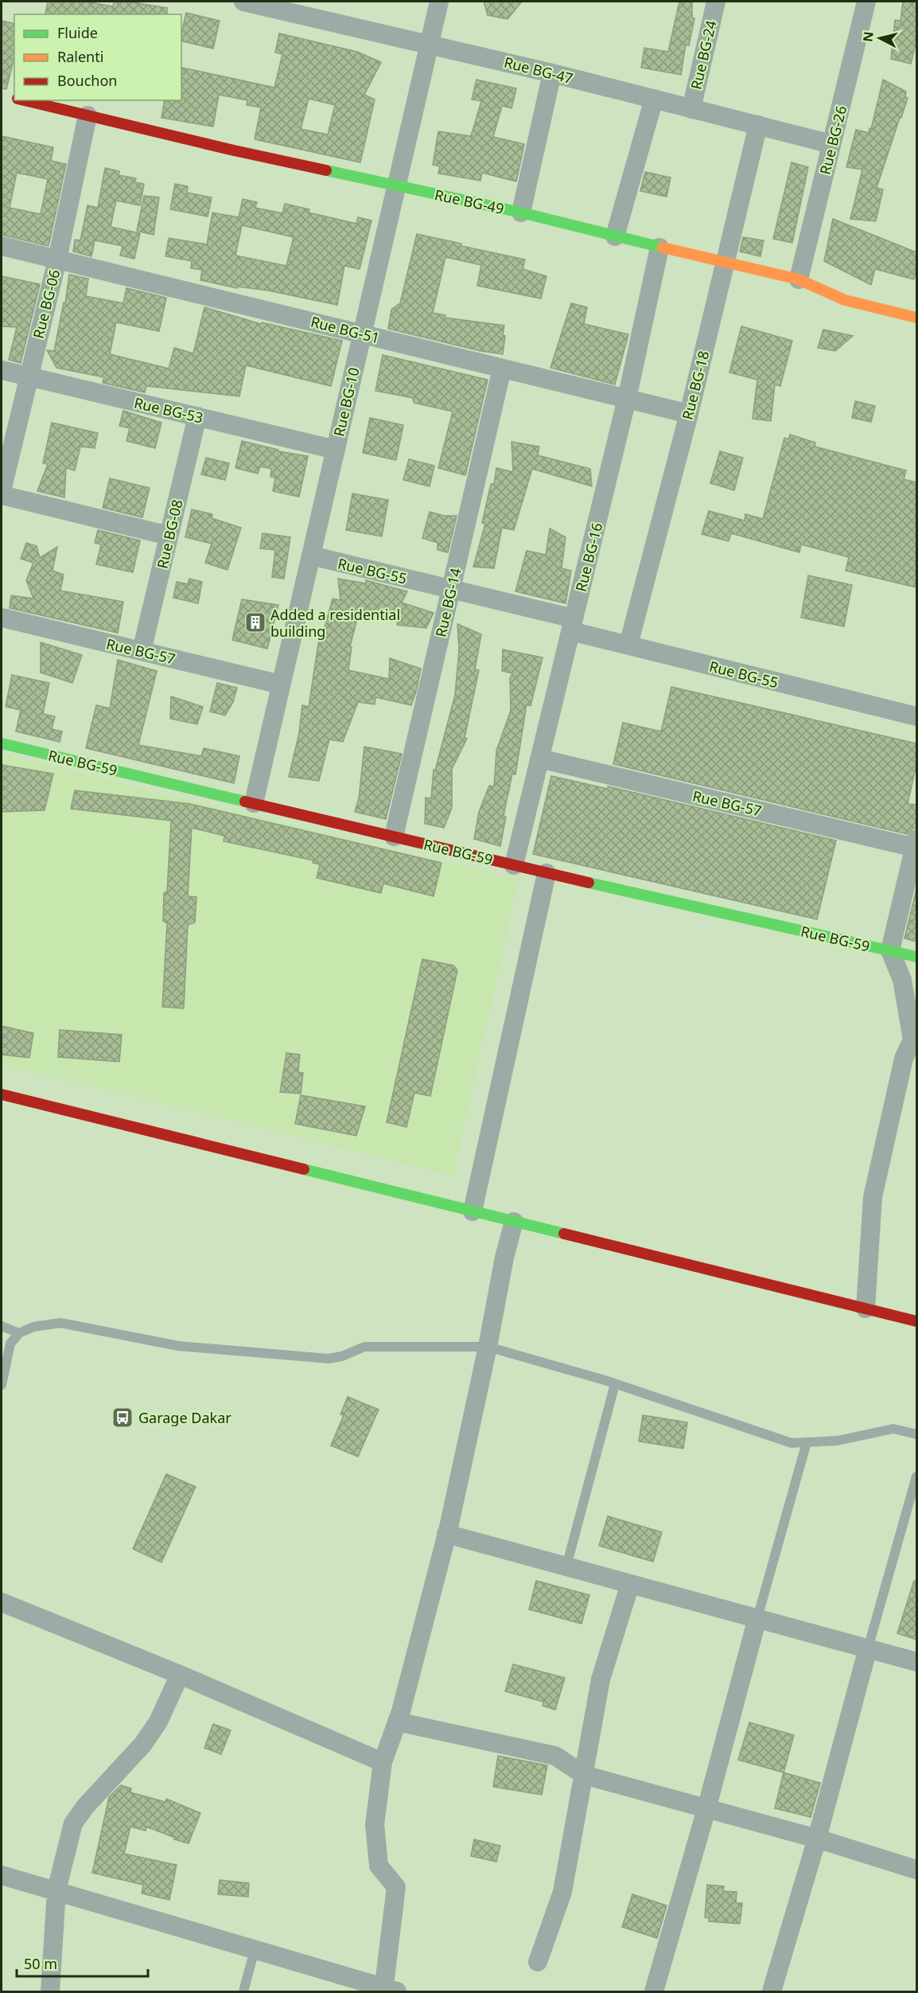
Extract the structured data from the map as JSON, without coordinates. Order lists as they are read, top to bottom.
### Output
{
  "streets": {
    "street": [
      "Rue BG-24",
      "Rue BG-47",
      "Rue BG-26",
      "Rue BG-49",
      "Rue BG-06",
      "Rue BG-51",
      "Rue BG-18",
      "Rue BG-10",
      "Rue BG-53",
      "Rue BG-08",
      "Rue BG-16",
      "Rue BG-55",
      "Rue BG-14",
      "Rue BG-57",
      "Rue BG-59"
    ]
  },
  "crossings": [
    ["Rue BG-24", "Rue BG-47"],
    ["Rue BG-47", "Rue BG-26"],
    ["Rue BG-47", "Rue BG-18"],
    ["Rue BG-47", "Rue BG-10"],
    ["Rue BG-26", "Rue BG-49"],
    ["Rue BG-49", "Rue BG-06"],
    ["Rue BG-49", "Rue BG-18"],
    ["Rue BG-49", "Rue BG-10"],
    ["Rue BG-49", "Rue BG-16"],
    ["Rue BG-06", "Rue BG-51"],
    ["Rue BG-06", "Rue BG-53"],
    ["Rue BG-51", "Rue BG-18"],
    ["Rue BG-51", "Rue BG-10"],
    ["Rue BG-51", "Rue BG-16"],
    ["Rue BG-51", "Rue BG-14"],
    ["Rue BG-18", "Rue BG-55"],
    ["Rue BG-10", "Rue BG-53"],
    ["Rue BG-10", "Rue BG-55"],
    ["Rue BG-10", "Rue BG-57"],
    ["Rue BG-10", "Rue BG-59"],
    ["Rue BG-53", "Rue BG-08"],
    ["Rue BG-08", "Rue BG-57"],
    ["Rue BG-16", "Rue BG-55"],
    ["Rue BG-16", "Rue BG-57"],
    ["Rue BG-16", "Rue BG-59"],
    ["Rue BG-55", "Rue BG-14"],
    ["Rue BG-14", "Rue BG-59"]
  ],
  "places": {
    "building": ["Added a residential building"],
    "bus stop": ["Garage Dakar"]
  },
  "legend": ["Fluide", "Ralenti", "Bouchon"],
  "scale_bar": "50 m",
  "north": "left"
}
